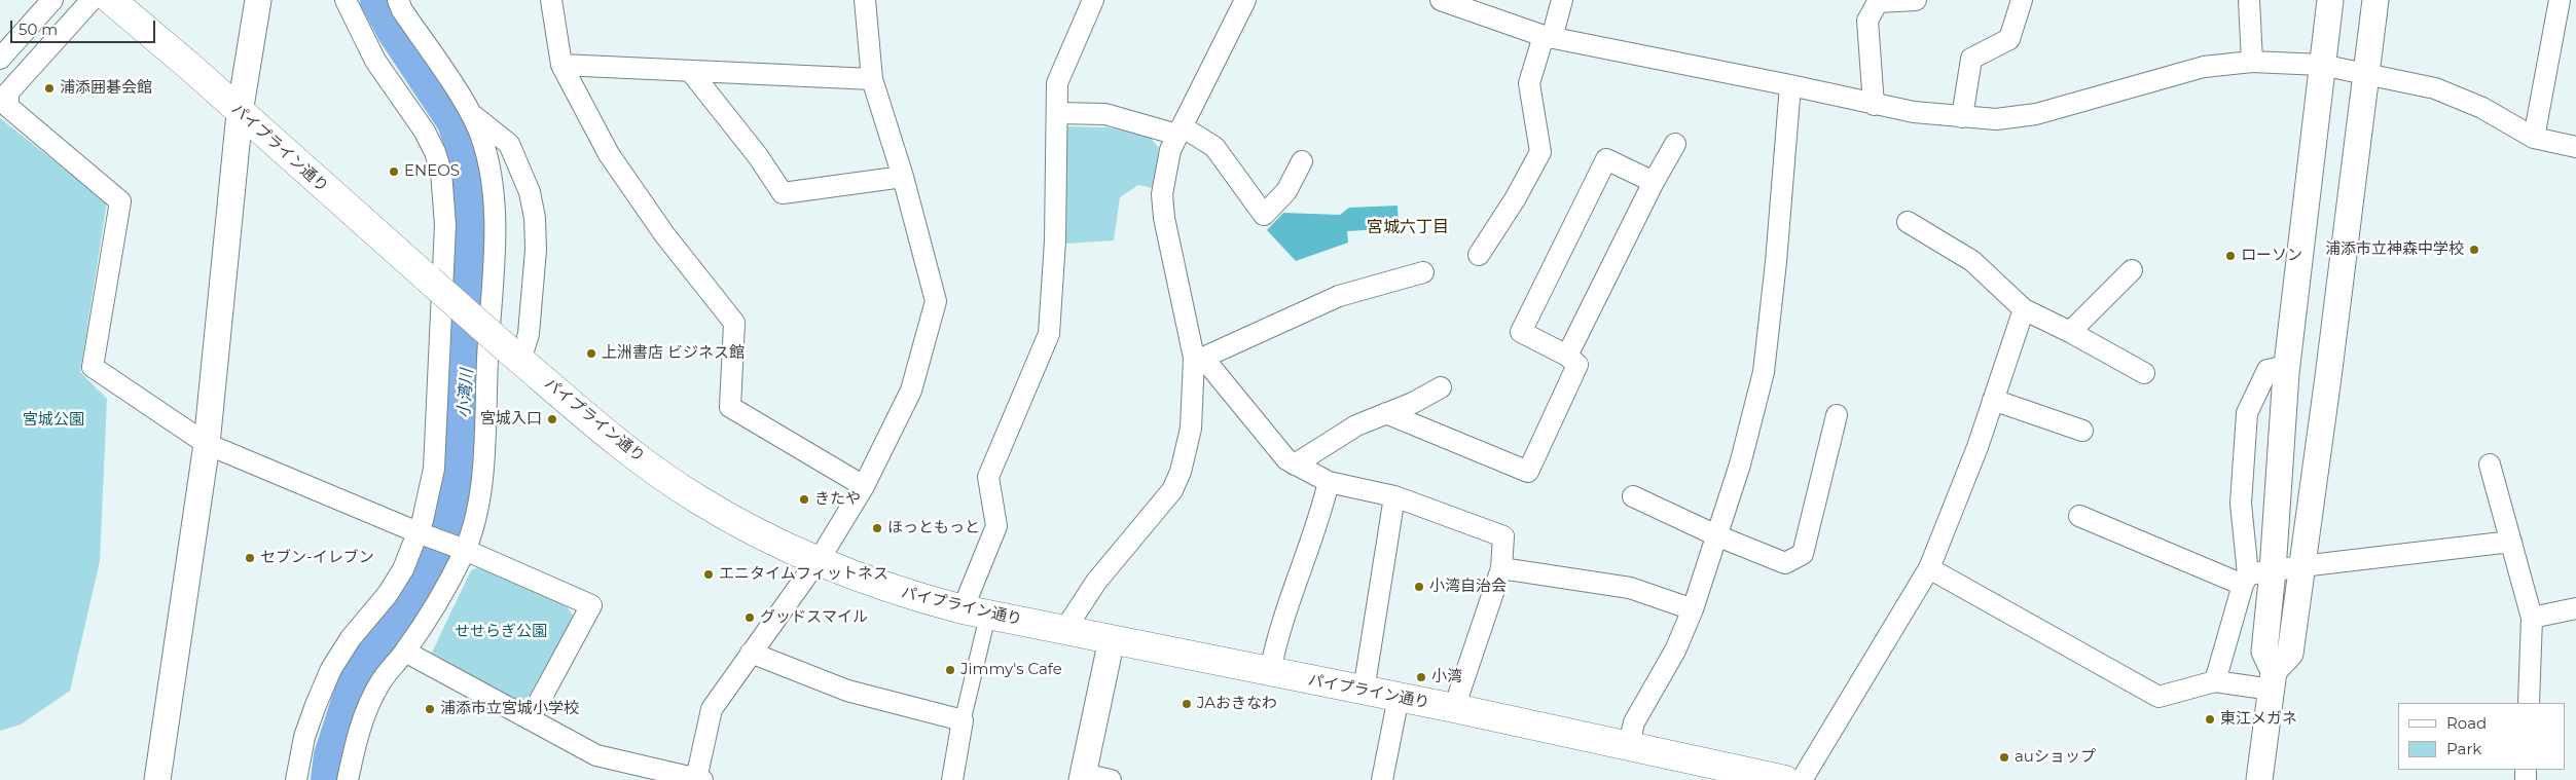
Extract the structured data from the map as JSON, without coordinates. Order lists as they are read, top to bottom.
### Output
{
  "streets": {
    "main road": ["パイプライン通り"]
  },
  "districts": ["宮城六丁目"],
  "water": ["小湾川"],
  "parks": ["宮城公園", "せせらぎ公園"],
  "places": [
    "浦添囲碁会館",
    "ENEOS",
    "浦添市立神森中学校",
    "ローソン",
    "上洲書店 ビジネス館",
    "宮城入口",
    "きたや",
    "ほっともっと",
    "セブン-イレブン",
    "エニタイムフィットネス",
    "小湾自治会",
    "グッドスマイル",
    "Jimmy's Cafe",
    "小湾",
    "JAおきなわ",
    "浦添市立宮城小学校",
    "東江メガネ",
    "auショップ"
  ],
  "legend": ["Road", "Park"],
  "scale_bar": "50 m"
}
